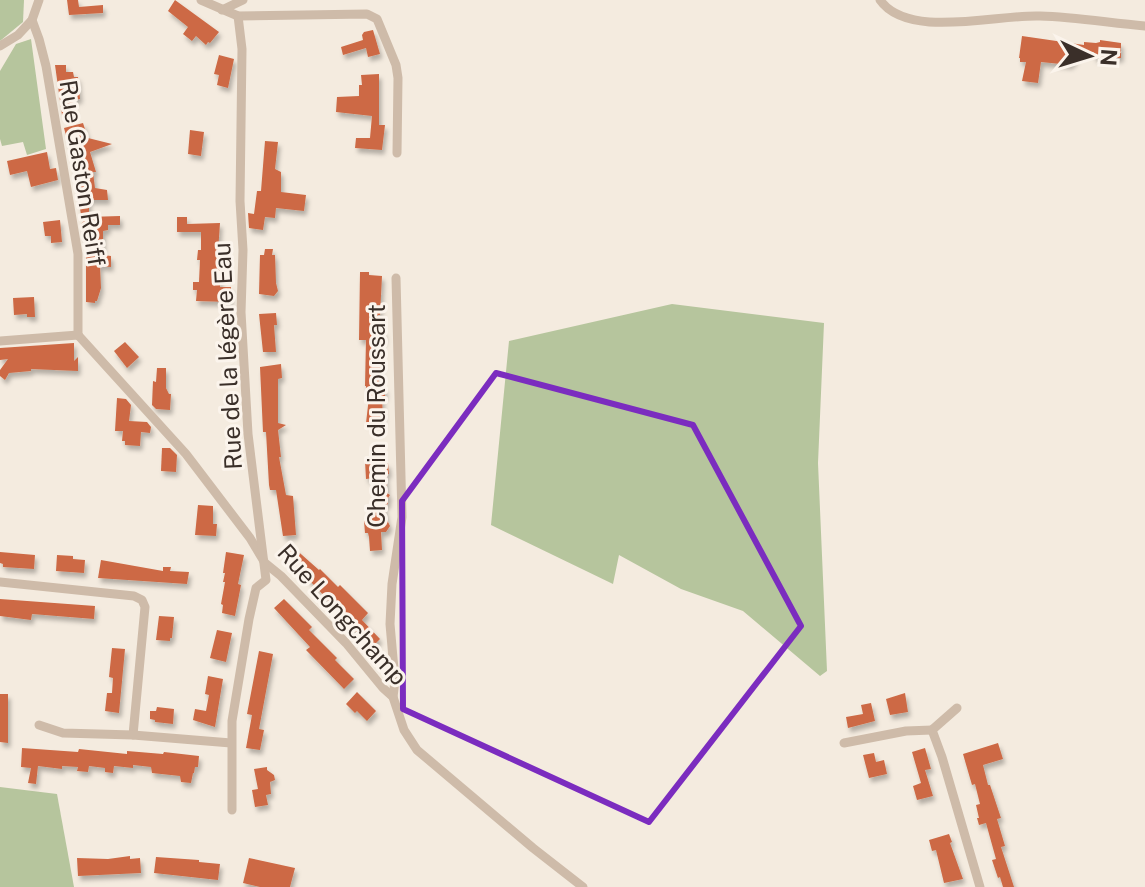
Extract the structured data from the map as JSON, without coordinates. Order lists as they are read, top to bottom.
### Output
{
  "streets": {
    "street": [
      "Rue Gaston Reiff",
      "Rue de la légère Eau",
      "Chemin du Roussart",
      "Rue Longchamp"
    ]
  },
  "crossings": [
    ["Rue Gaston Reiff", "Rue Longchamp"],
    ["Rue de la légère Eau", "Rue Longchamp"],
    ["Chemin du Roussart", "Rue Longchamp"]
  ],
  "north": "right"
}
